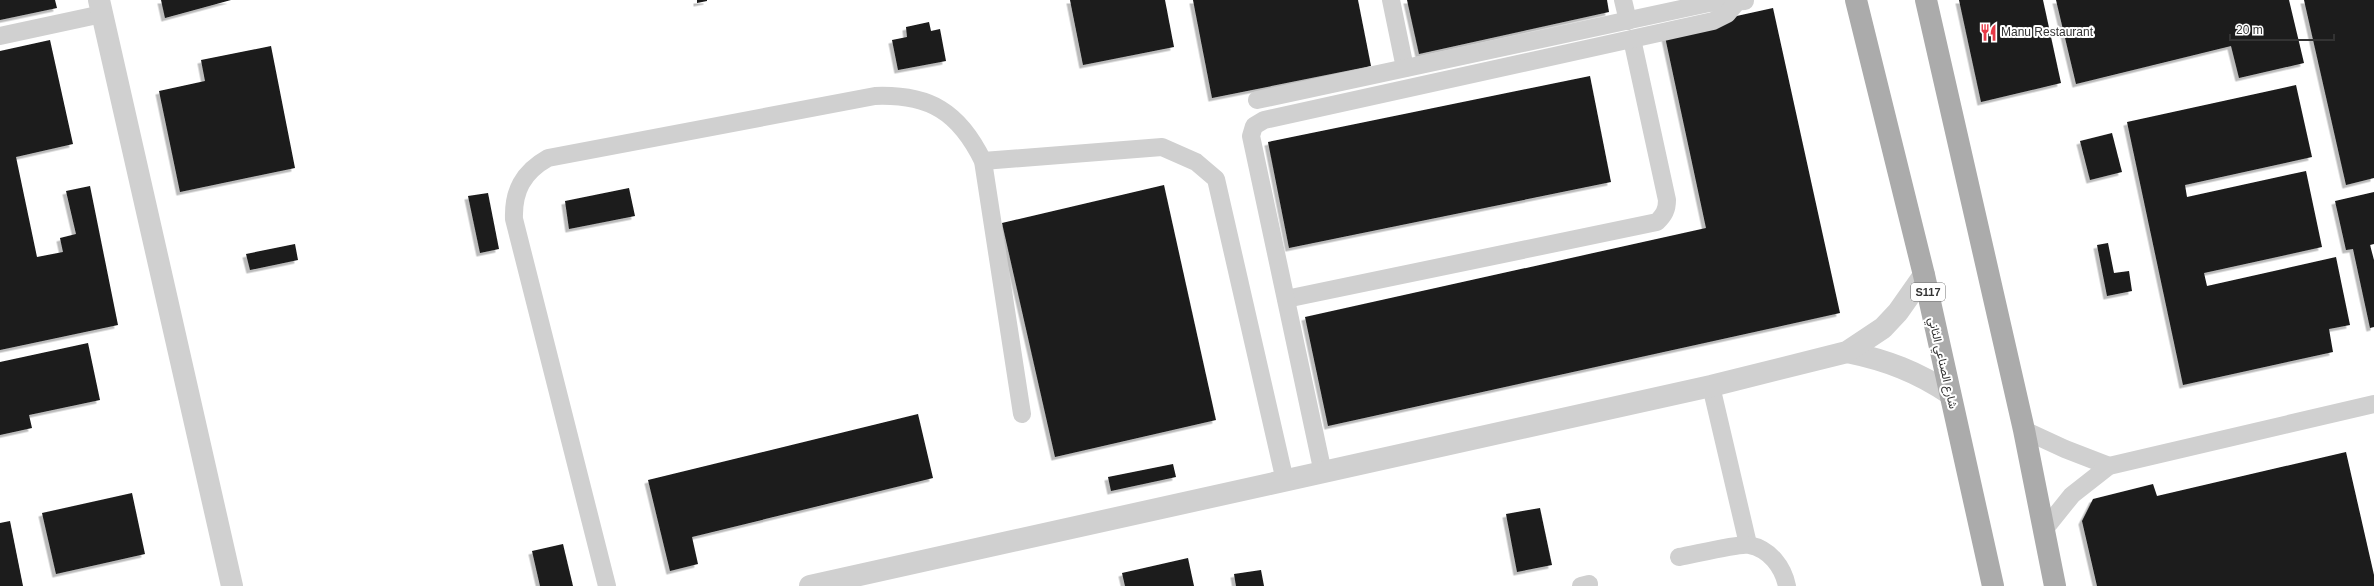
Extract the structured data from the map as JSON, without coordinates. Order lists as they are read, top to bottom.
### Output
{
  "streets": {
    "main road": ["S117", "شارع الصناعي الثاني"]
  },
  "places": {
    "restaurant": ["Manu Restaurant"]
  },
  "scale_bar": "20 m"
}
